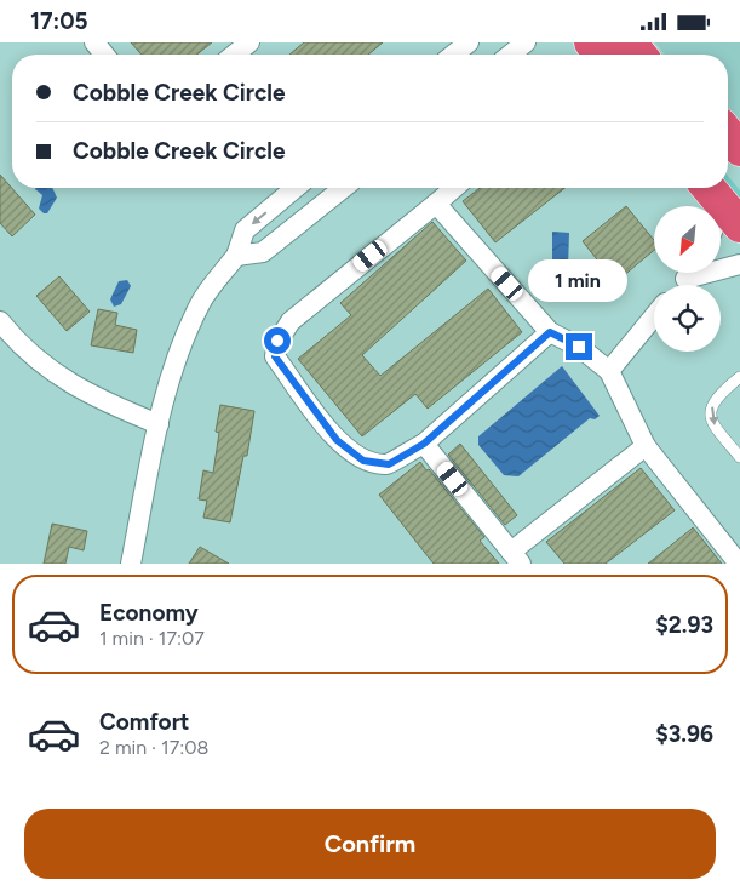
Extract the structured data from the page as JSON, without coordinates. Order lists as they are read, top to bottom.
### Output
{
  "north": "bottom left",
  "page": {
    "status": "17:05",
    "banner": ["Cobble Creek Circle", "Cobble Creek Circle"],
    "bubble": "1 min",
    "list": [
      {
        "name": "Economy",
        "note": "1 min · 17:07",
        "value": "$2.93"
      },
      {
        "name": "Comfort",
        "note": "2 min · 17:08",
        "value": "$3.96"
      }
    ],
    "buttons": "Confirm"
  }
}
